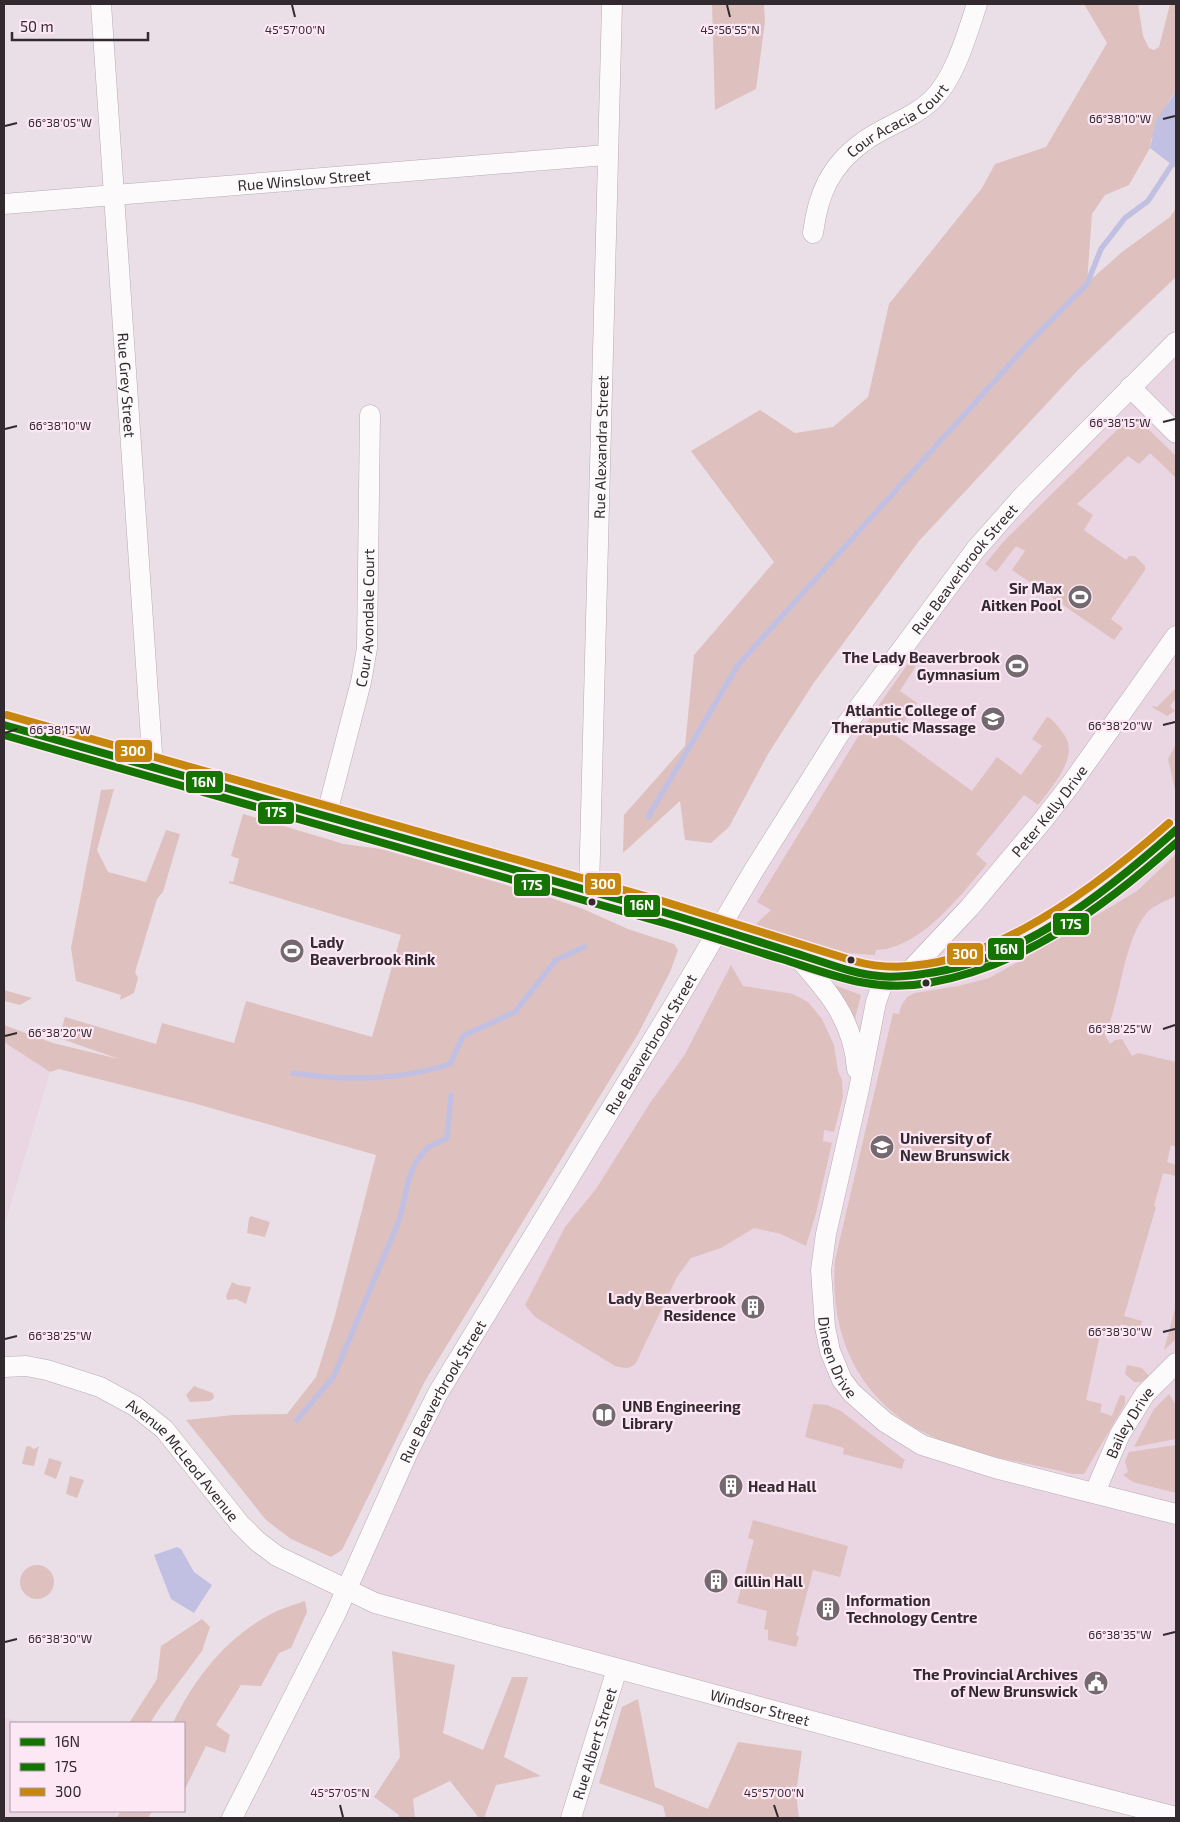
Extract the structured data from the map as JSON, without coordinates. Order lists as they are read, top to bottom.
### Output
{
  "streets": {
    "street": [
      "Cour Acacia Court",
      "Rue Winslow Street",
      "Rue Grey Street",
      "Rue Alexandra Street",
      "Rue Beaverbrook Street",
      "Cour Avondale Court",
      "Peter Kelly Drive",
      "Dineen Drive",
      "Bailey Drive",
      "Avenue McLeod Avenue",
      "Windsor Street",
      "Rue Albert Street"
    ]
  },
  "crossings": [
    ["Rue Winslow Street", "Rue Grey Street"],
    ["Rue Winslow Street", "Rue Alexandra Street"],
    ["Rue Beaverbrook Street", "Avenue McLeod Avenue"],
    ["Rue Beaverbrook Street", "Windsor Street"],
    ["Dineen Drive", "Bailey Drive"],
    ["Avenue McLeod Avenue", "Windsor Street"],
    ["Windsor Street", "Rue Albert Street"]
  ],
  "places": {
    "sports": ["Sir Max Aitken Pool", "The Lady Beaverbrook Gymnasium", "Lady Beaverbrook Rink"],
    "school or university": ["Atlantic College of Theraputic Massage", "University of New Brunswick"],
    "building": [
      "Lady Beaverbrook Residence",
      "Head Hall",
      "Gillin Hall",
      "Information Technology Centre"
    ],
    "library": ["UNB Engineering Library"],
    "public building": ["The Provincial Archives of New Brunswick"]
  },
  "lines": ["transit line 300", "transit line 16N", "transit line 17S"],
  "legend": ["16N", "17S", "300"],
  "scale_bar": "50 m",
  "coordinates": [
    "45°57'00\"N",
    "45°56'55\"N",
    "66°38'10\"W",
    "66°38'05\"W",
    "66°38'15\"W",
    "66°38'20\"W",
    "66°38'25\"W",
    "66°38'30\"W",
    "66°38'35\"W",
    "45°57'05\"N"
  ]
}
